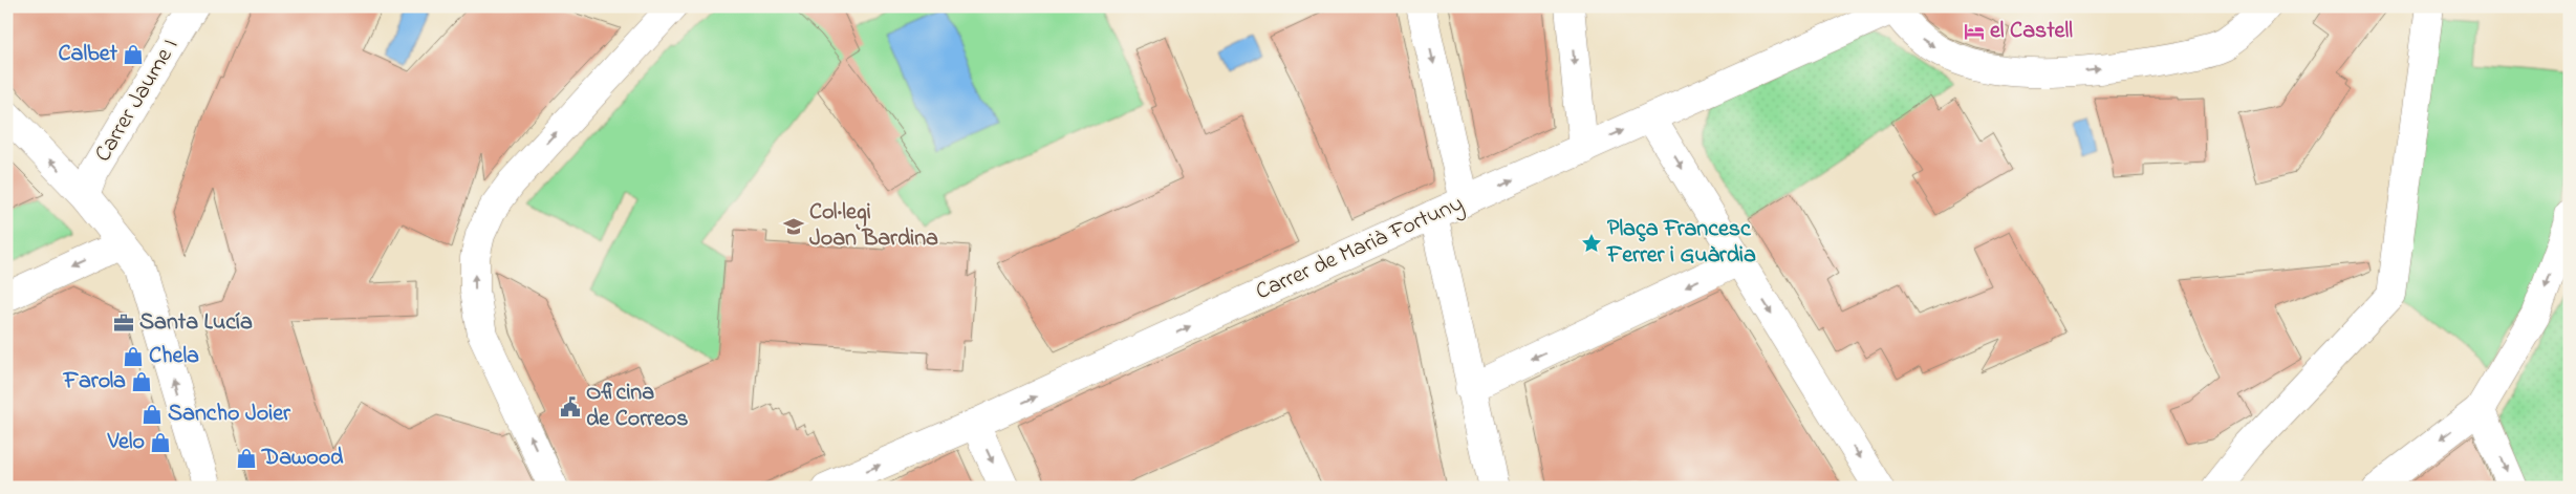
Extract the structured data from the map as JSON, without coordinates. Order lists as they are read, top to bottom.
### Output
{
  "streets": {
    "street": ["Carrer Jaume I", "Carrer de Marià Fortuny"]
  },
  "one_way": ["Carrer de Marià Fortuny"],
  "places": {
    "hotel": ["el Castell"],
    "shop": [
      "Calbet",
      "Chela",
      "Farola",
      "Sancho Joier",
      "Velo",
      "Dawood"
    ],
    "school or university": ["Col·legi Joan Bardina"],
    "place": ["Plaça Francesc Ferrer i Guàrdia"],
    "office": ["Santa Lucía"],
    "public building": ["Oficina de Correos"]
  }
}
